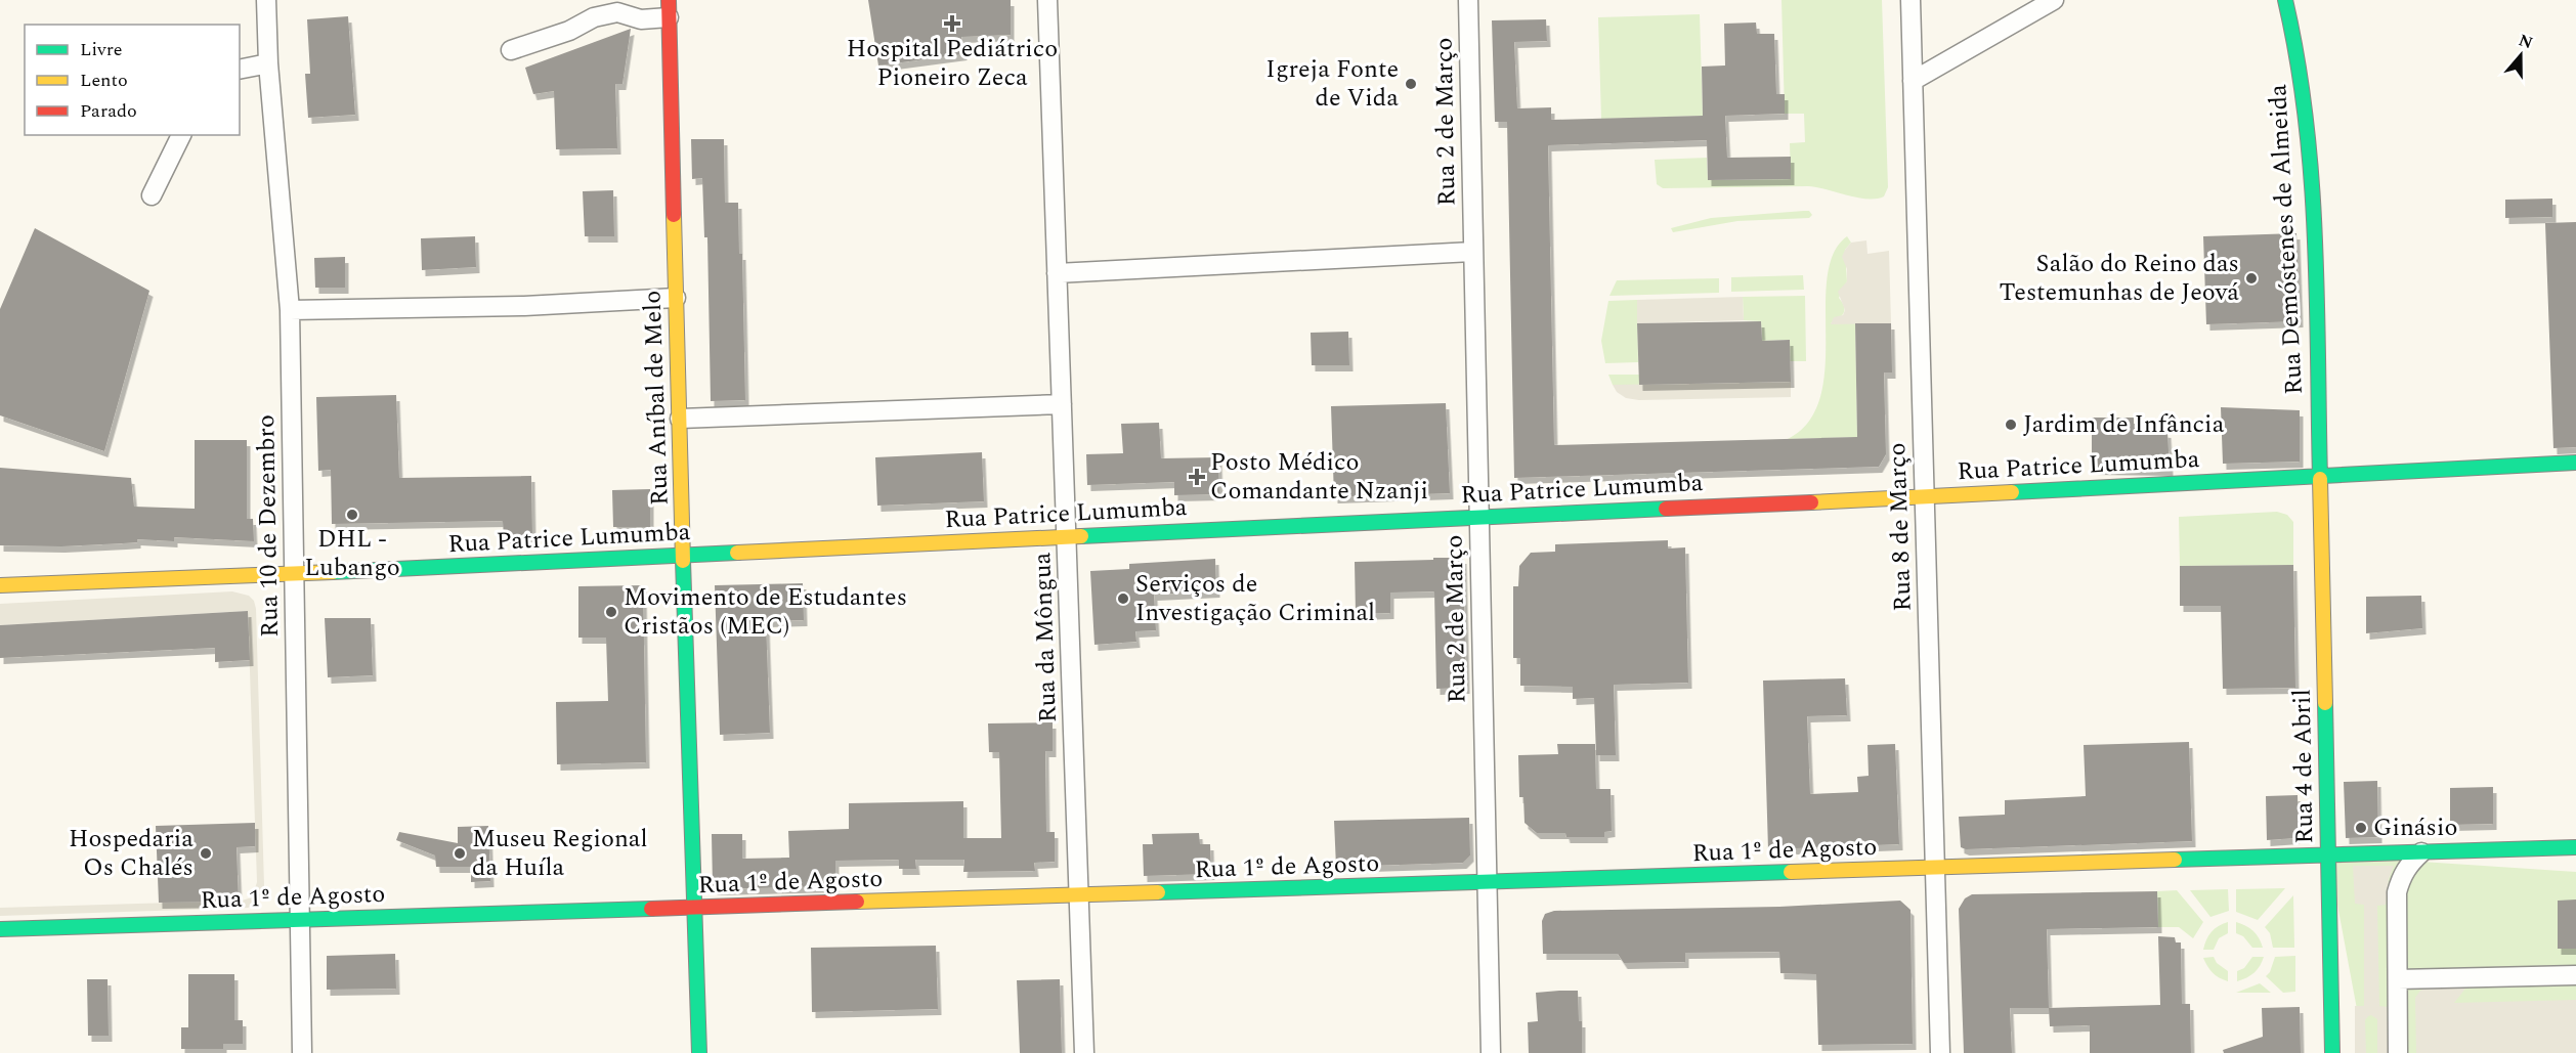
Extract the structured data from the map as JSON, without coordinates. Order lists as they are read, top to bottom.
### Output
{
  "streets": {
    "street": [
      "Rua 2 de Março",
      "Rua Demóstenes de Almeida",
      "Rua Aníbal de Melo",
      "Rua Patrice Lumumba",
      "Rua 10 de Dezembro",
      "Rua 8 de Março",
      "Rua da Môngua",
      "Rua 4 de Abril",
      "Rua 1º de Agosto"
    ]
  },
  "crossings": [
    ["Rua 2 de Março", "Rua Patrice Lumumba"],
    ["Rua 2 de Março", "Rua 1º de Agosto"],
    ["Rua Demóstenes de Almeida", "Rua Patrice Lumumba"],
    ["Rua Demóstenes de Almeida", "Rua 4 de Abril"],
    ["Rua Aníbal de Melo", "Rua Patrice Lumumba"],
    ["Rua Aníbal de Melo", "Rua 1º de Agosto"],
    ["Rua Patrice Lumumba", "Rua 10 de Dezembro"],
    ["Rua Patrice Lumumba", "Rua 8 de Março"],
    ["Rua Patrice Lumumba", "Rua da Môngua"],
    ["Rua Patrice Lumumba", "Rua 4 de Abril"],
    ["Rua 10 de Dezembro", "Rua 1º de Agosto"],
    ["Rua 8 de Março", "Rua 1º de Agosto"],
    ["Rua da Môngua", "Rua 1º de Agosto"],
    ["Rua 4 de Abril", "Rua 1º de Agosto"]
  ],
  "places": {
    "health": ["Hospital Pediátrico Pioneiro Zeca", "Posto Médico Comandante Nzanji"],
    "other": [
      "Igreja Fonte de Vida",
      "Salão do Reino das Testemunhas de Jeová",
      "Jardim de Infância",
      "DHL - Lubango",
      "Serviços de Investigação Criminal",
      "Movimento de Estudantes Cristãos (MEC)",
      "Ginásio",
      "Hospedaria Os Chalés",
      "Museu Regional da Huíla"
    ]
  },
  "legend": ["Livre", "Lento", "Parado"],
  "north": "top"
}
